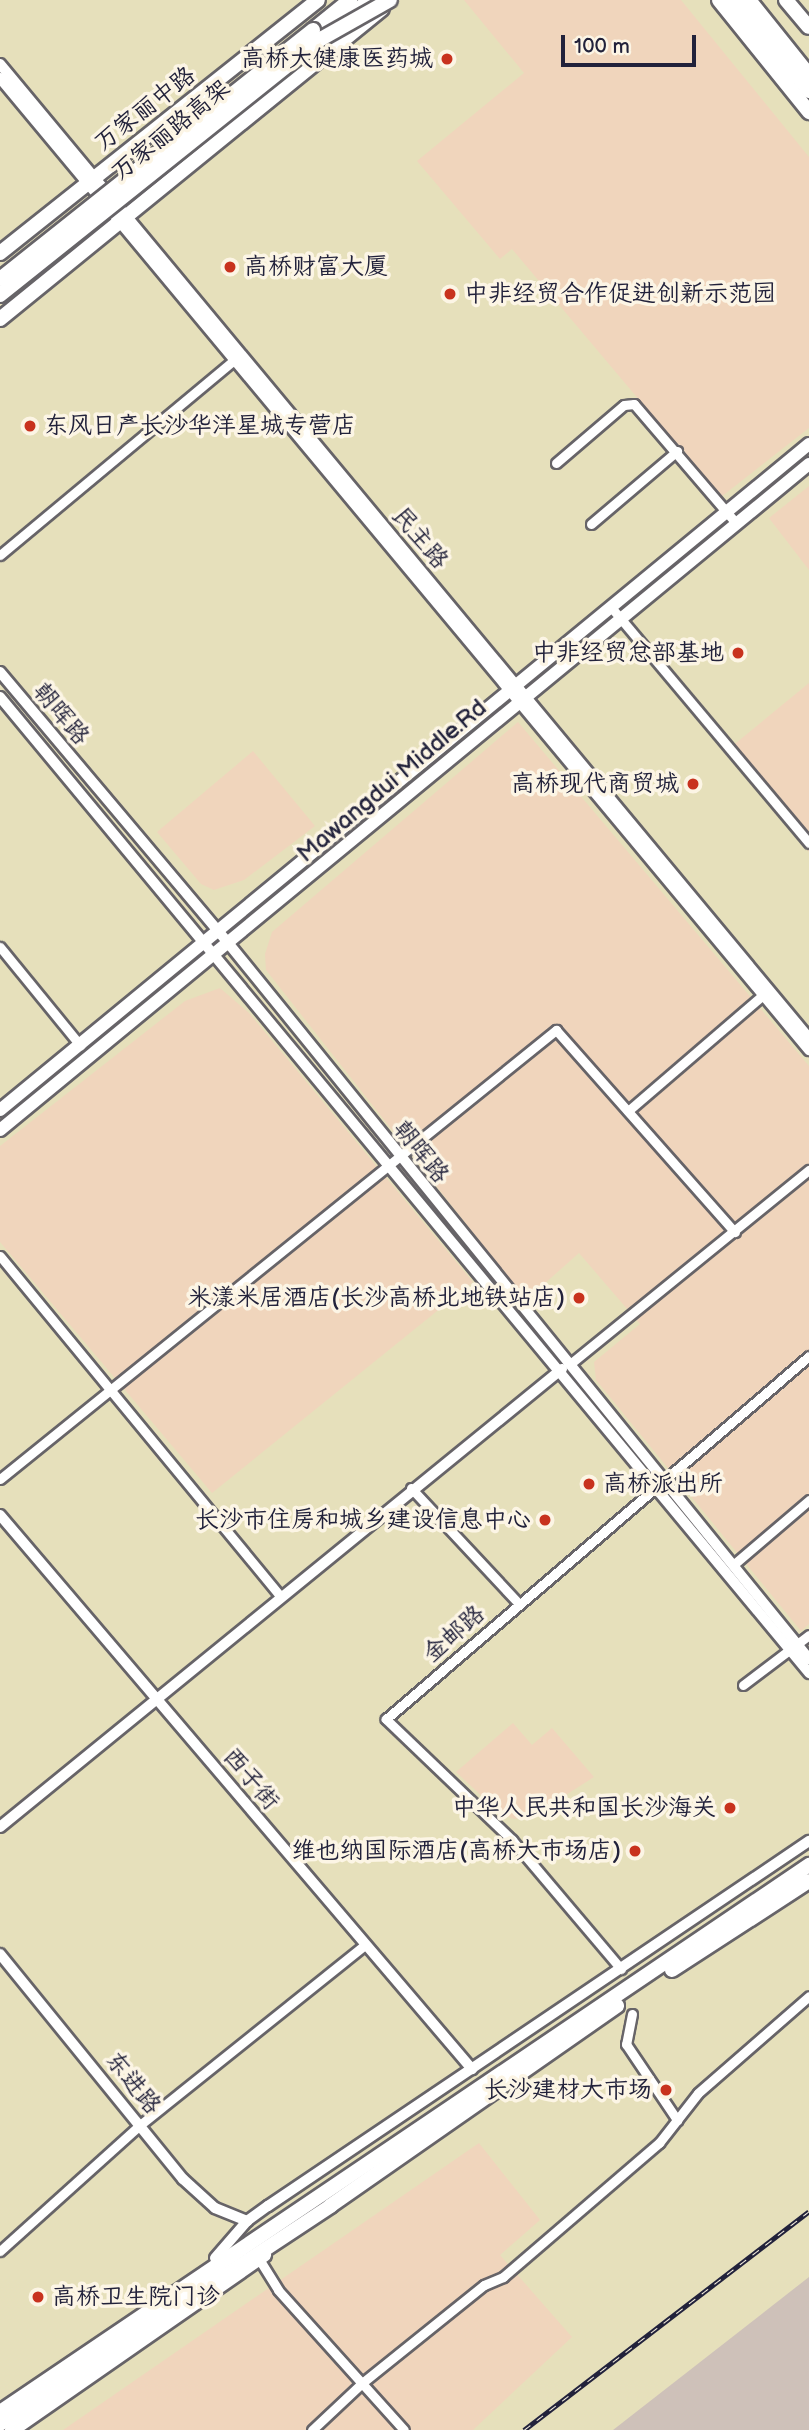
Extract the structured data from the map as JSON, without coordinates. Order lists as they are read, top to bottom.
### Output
{
  "streets": {
    "main road": ["万家丽中路", "万家丽路高架", "Mawangdui Middle.Rd"],
    "street": [
      "民主路",
      "朝晖路",
      "金邮路",
      "西子街",
      "东进路"
    ]
  },
  "crossings": [
    ["万家丽中路", "民主路"],
    ["民主路", "Mawangdui Middle.Rd"],
    ["朝晖路", "Mawangdui Middle.Rd"],
    ["朝晖路", "金邮路"]
  ],
  "places": [
    "高桥大健康医药城",
    "高桥财富大厦",
    "中非经贸合作促进创新示范园",
    "东风日产长沙华洋星城专营店",
    "中非经贸总部基地",
    "高桥现代商贸城",
    "米漾米居酒店(长沙高桥北地铁站店)",
    "高桥派出所",
    "长沙市住房和城乡建设信息中心",
    "中华人民共和国长沙海关",
    "维也纳国际酒店(高桥大市场店)",
    "长沙建材大市场",
    "高桥卫生院门诊"
  ],
  "scale_bar": "100 m"
}
